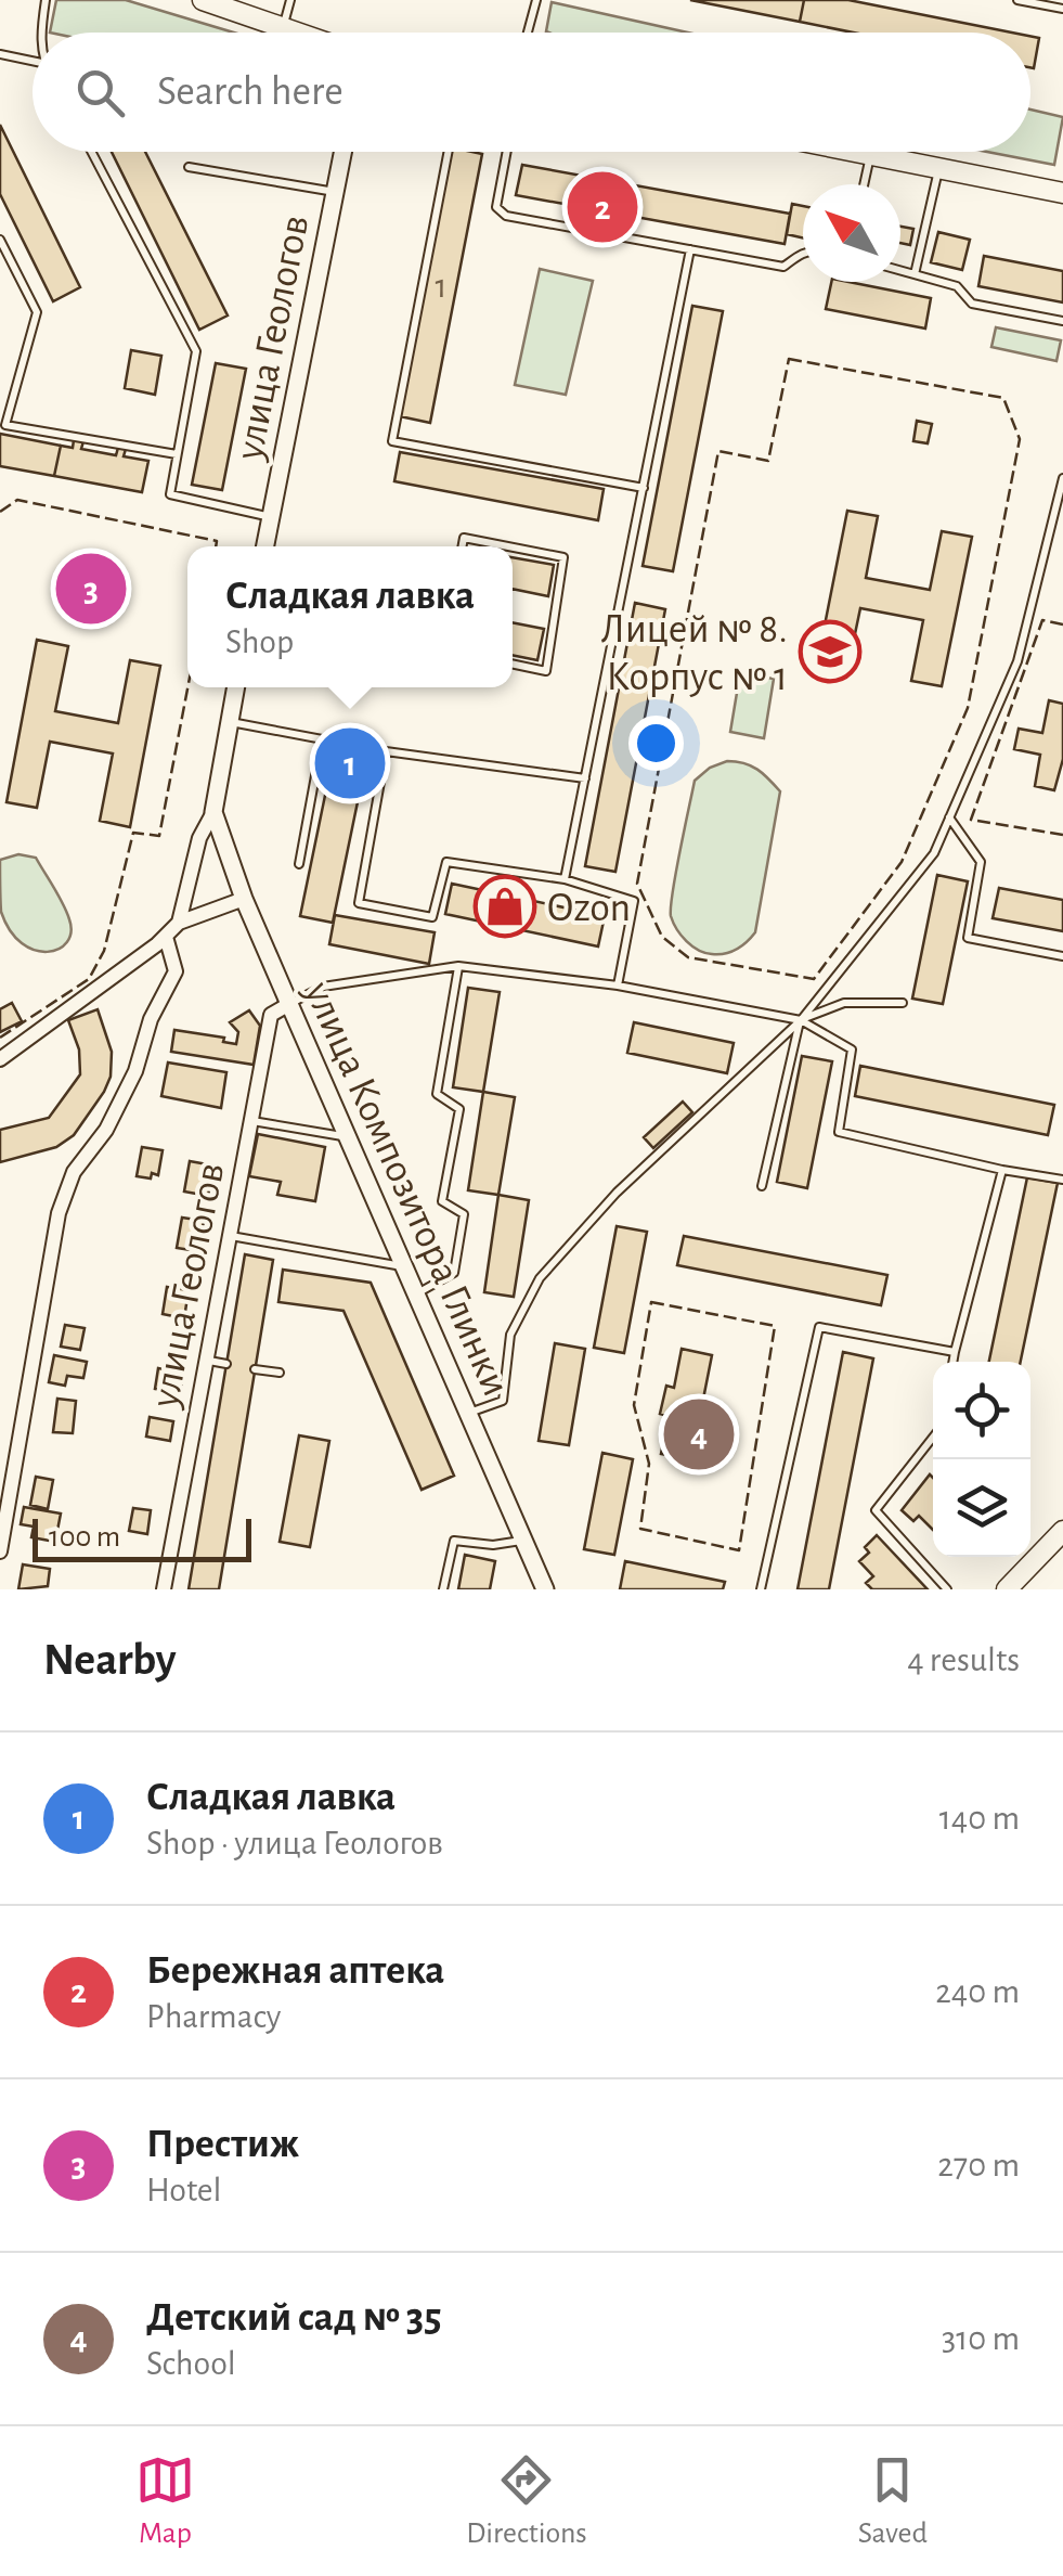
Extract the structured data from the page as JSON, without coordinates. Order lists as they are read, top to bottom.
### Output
{
  "streets": {
    "street": ["улица Геологов", "улица Композитора Глинки"]
  },
  "crossings": [
    ["улица Геологов", "улица Композитора Глинки"]
  ],
  "places": {
    "school or university": ["Лицей № 8. Корпус № 1"],
    "shop": ["Ozon"]
  },
  "house_numbers": ["1"],
  "scale_bar": "100 m",
  "north": "top left",
  "page": {
    "search": "Search here",
    "pins": [
      "2",
      "3",
      "1",
      "4"
    ],
    "popup": ["Сладкая лавка", "Shop"],
    "scale": "100 m",
    "heading": ["Nearby", "4 results"],
    "list": [
      {
        "mark": "1",
        "name": "Сладкая лавка",
        "note": "Shop · улица Геологов",
        "value": "140 m"
      },
      {
        "mark": "2",
        "name": "Бережная аптека",
        "note": "Pharmacy",
        "value": "240 m"
      },
      {
        "mark": "3",
        "name": "Престиж",
        "note": "Hotel",
        "value": "270 m"
      },
      {
        "mark": "4",
        "name": "Детский сад № 35",
        "note": "School",
        "value": "310 m"
      }
    ],
    "nav": ["Map", "Directions", "Saved"]
  }
}
